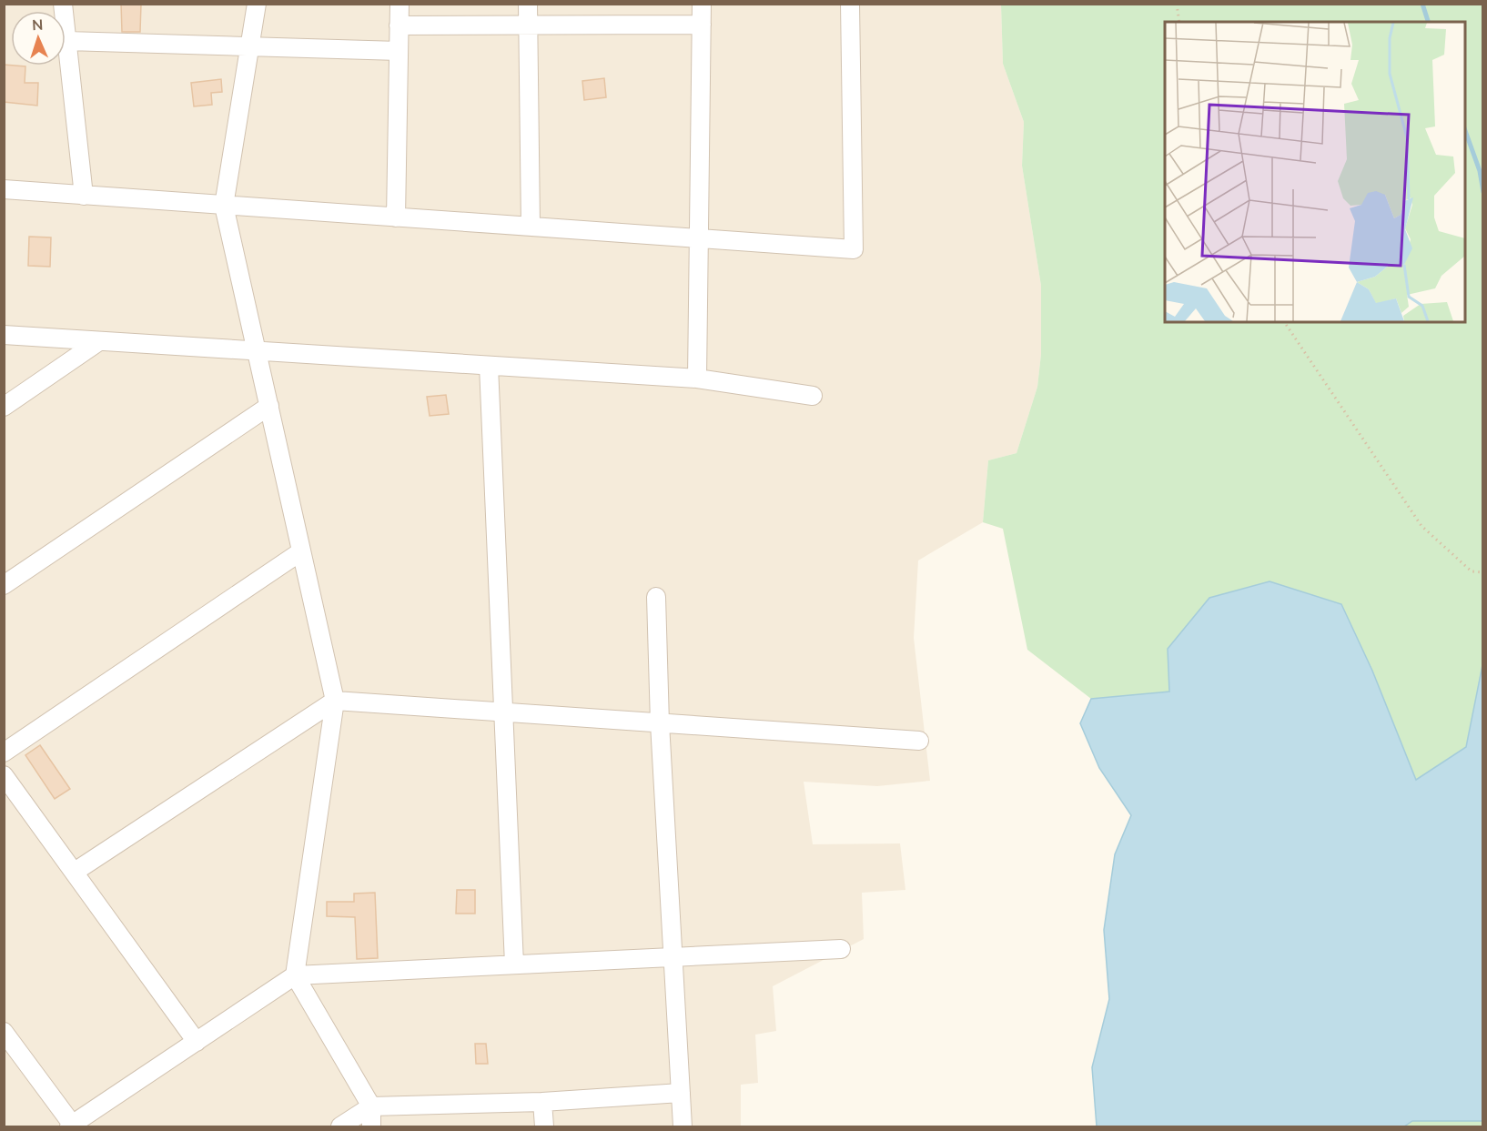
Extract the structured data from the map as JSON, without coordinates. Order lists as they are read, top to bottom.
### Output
{
  "north": "top"
}
